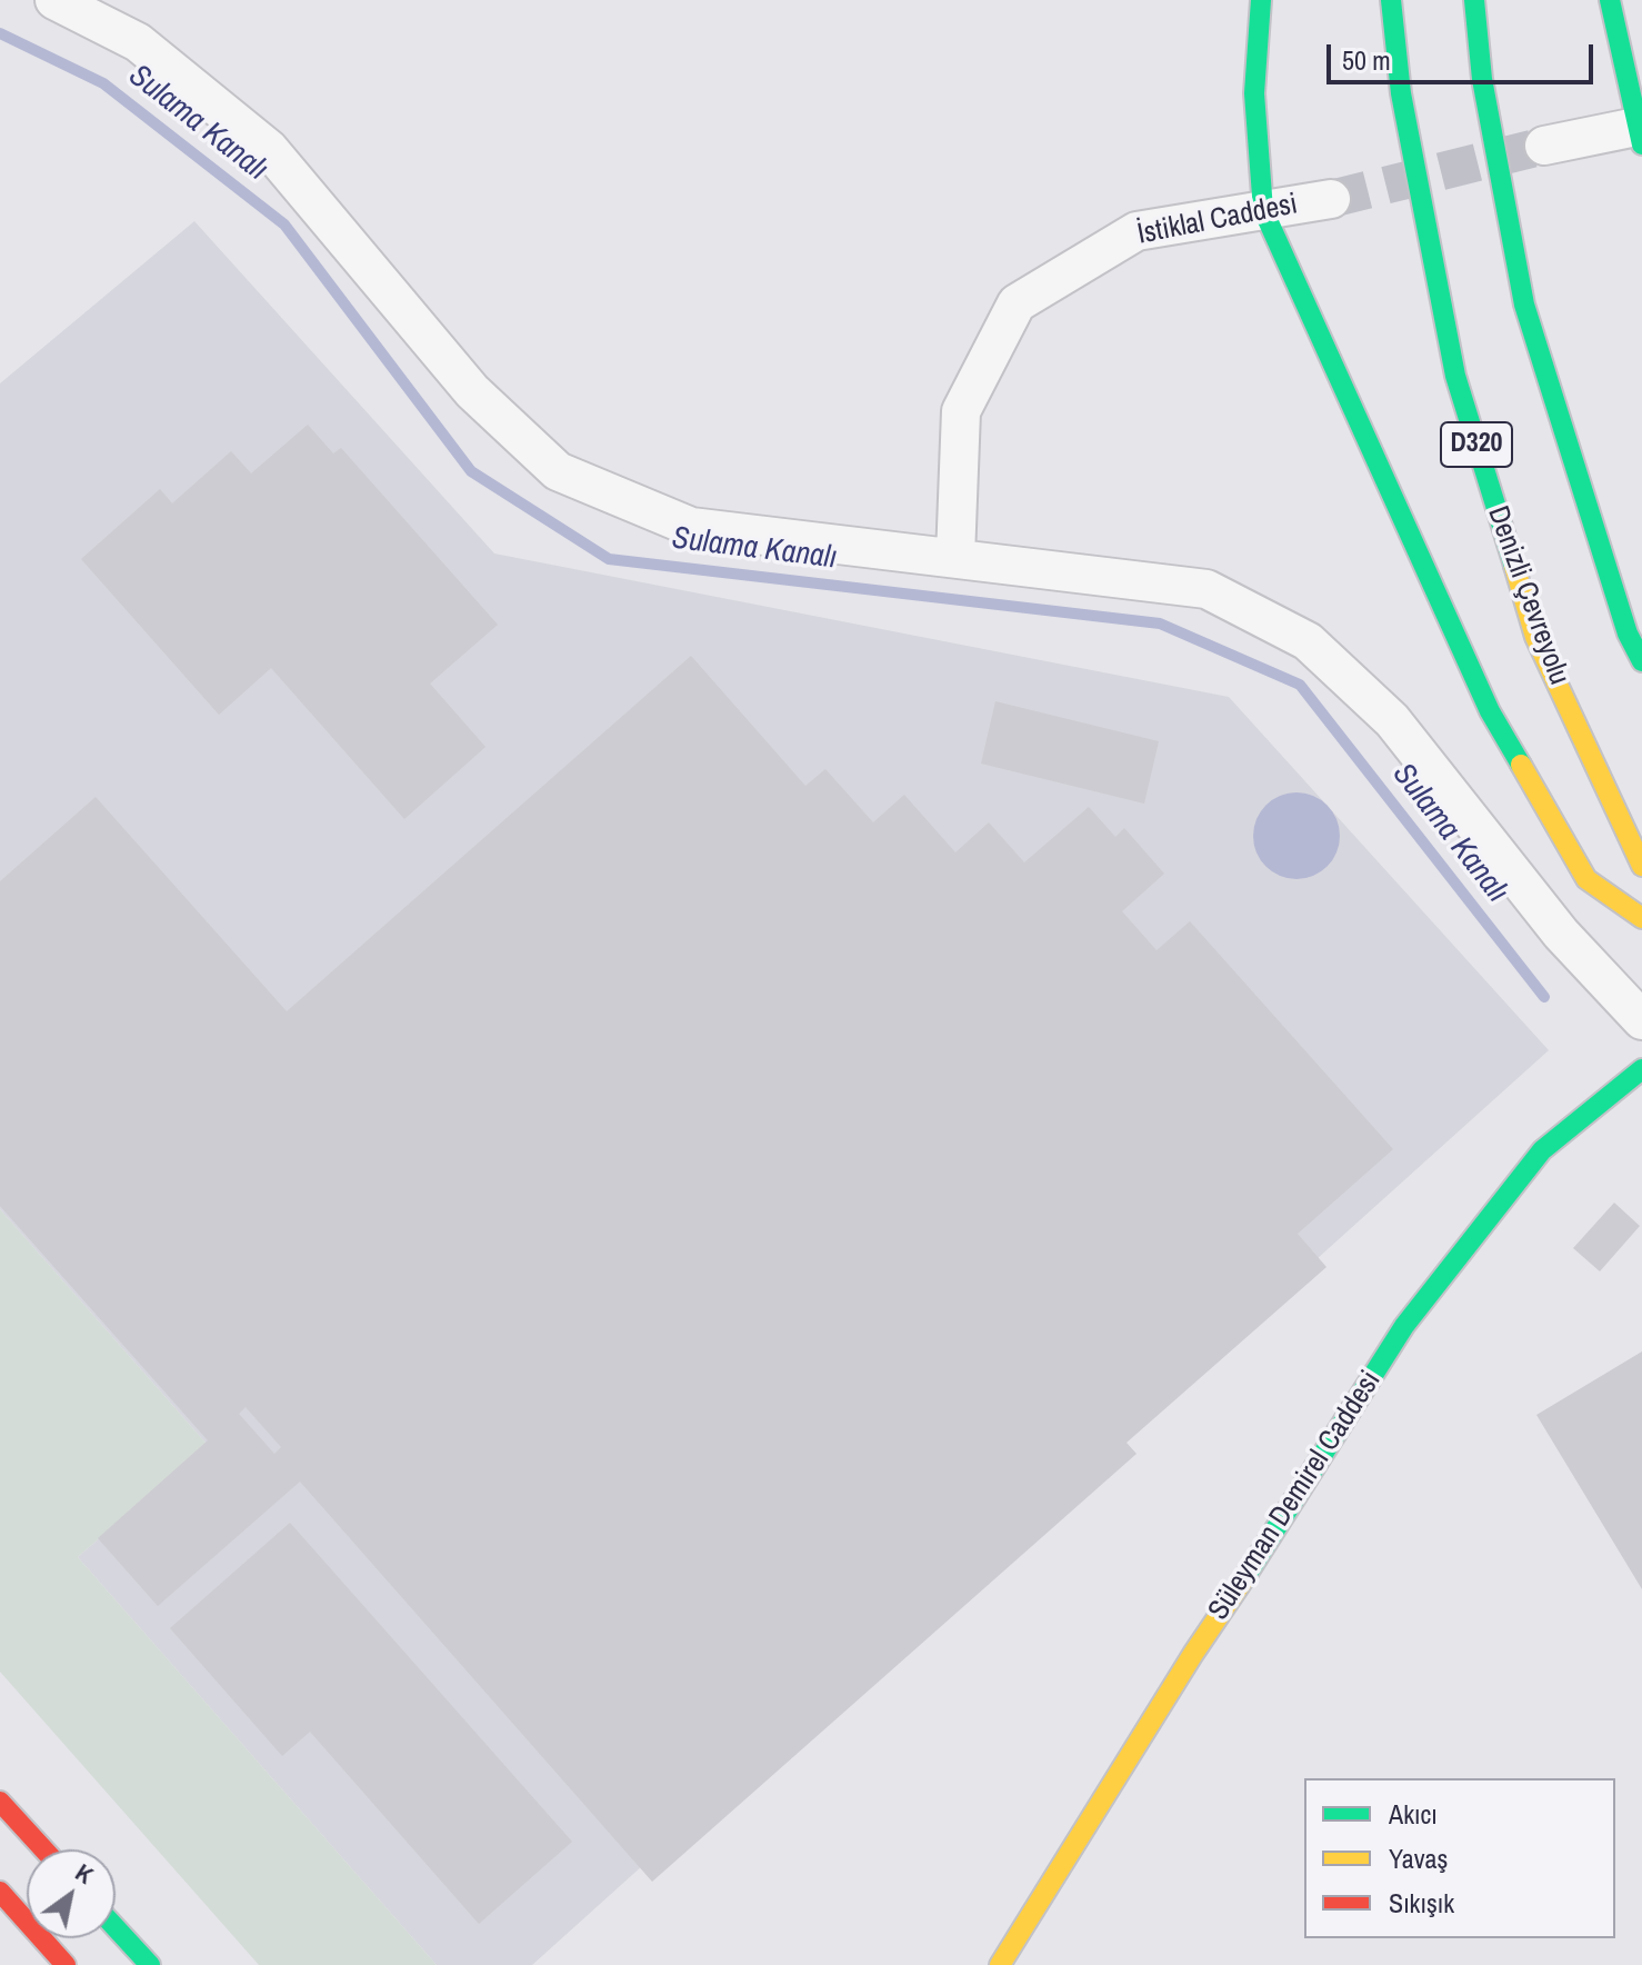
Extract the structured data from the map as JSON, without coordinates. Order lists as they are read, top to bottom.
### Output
{
  "streets": {
    "main road": ["D320", "Denizli Çevreyolu", "Süleyman Demirel Caddesi"],
    "street": ["İstiklal Caddesi"]
  },
  "water": ["Sulama Kanalı"],
  "legend": ["Akıcı", "Yavaş", "Sıkışık"],
  "scale_bar": "50 m",
  "north": "top right"
}
